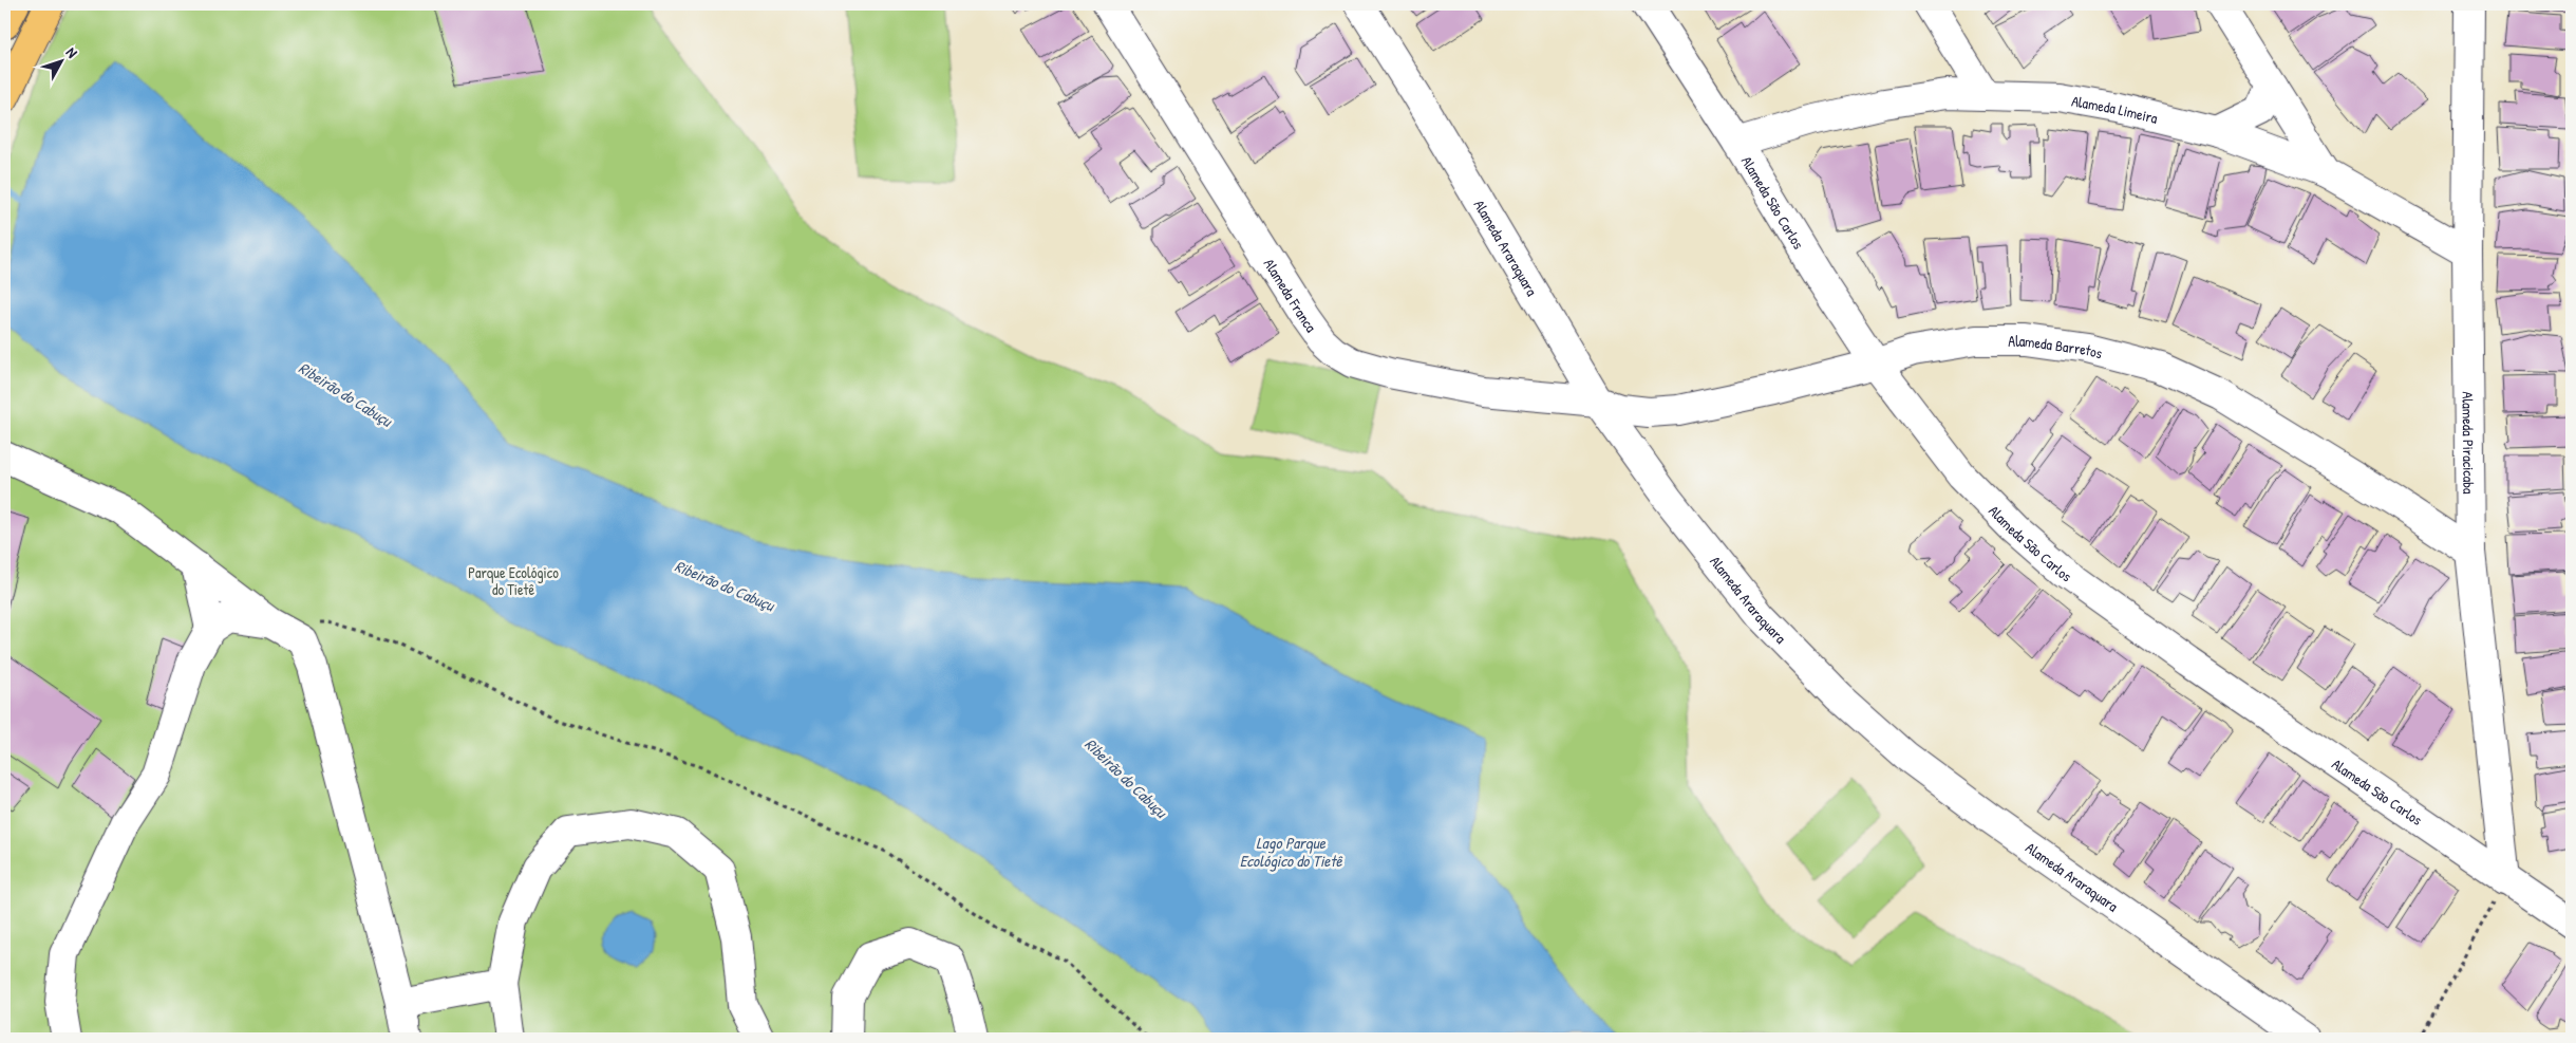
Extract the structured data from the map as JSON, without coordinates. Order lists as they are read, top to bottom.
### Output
{
  "streets": {
    "street": [
      "Alameda Limeira",
      "Alameda São Carlos",
      "Alameda Araraquara",
      "Alameda Franca",
      "Alameda Barretos",
      "Alameda Piracicaba"
    ]
  },
  "crossings": [
    ["Alameda Limeira", "Alameda São Carlos"],
    ["Alameda Limeira", "Alameda Piracicaba"],
    ["Alameda São Carlos", "Alameda Barretos"],
    ["Alameda São Carlos", "Alameda Piracicaba"],
    ["Alameda Araraquara", "Alameda Franca"],
    ["Alameda Araraquara", "Alameda Barretos"],
    ["Alameda Franca", "Alameda Barretos"],
    ["Alameda Barretos", "Alameda Piracicaba"]
  ],
  "water": ["Ribeirão do Cabuçu", "Lago Parque Ecológico do Tietê"],
  "parks": ["Parque Ecológico do Tietê"],
  "north": "top right"
}
